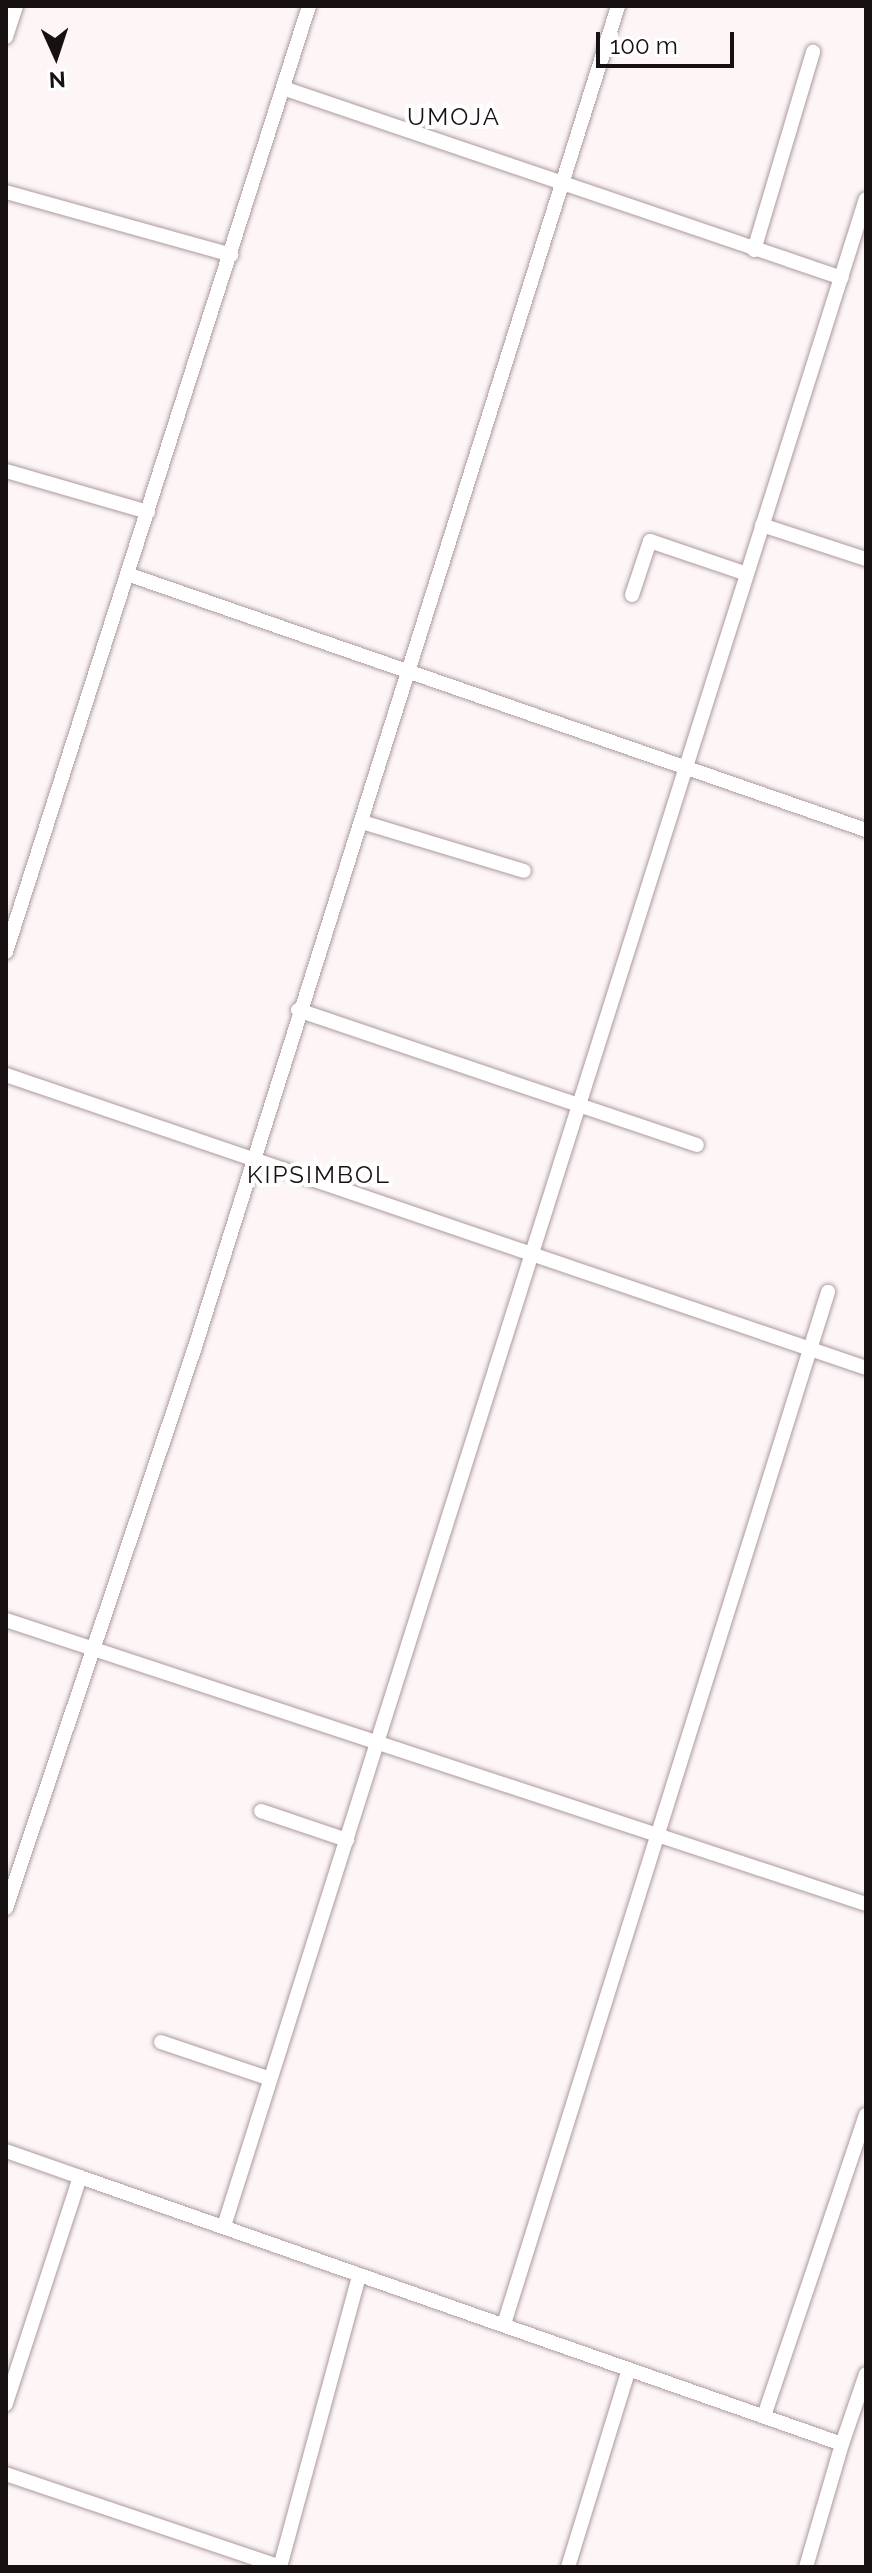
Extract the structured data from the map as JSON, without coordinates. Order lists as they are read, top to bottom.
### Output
{
  "districts": ["UMOJA", "KIPSIMBOL"],
  "scale_bar": "100 m",
  "north": "bottom"
}
